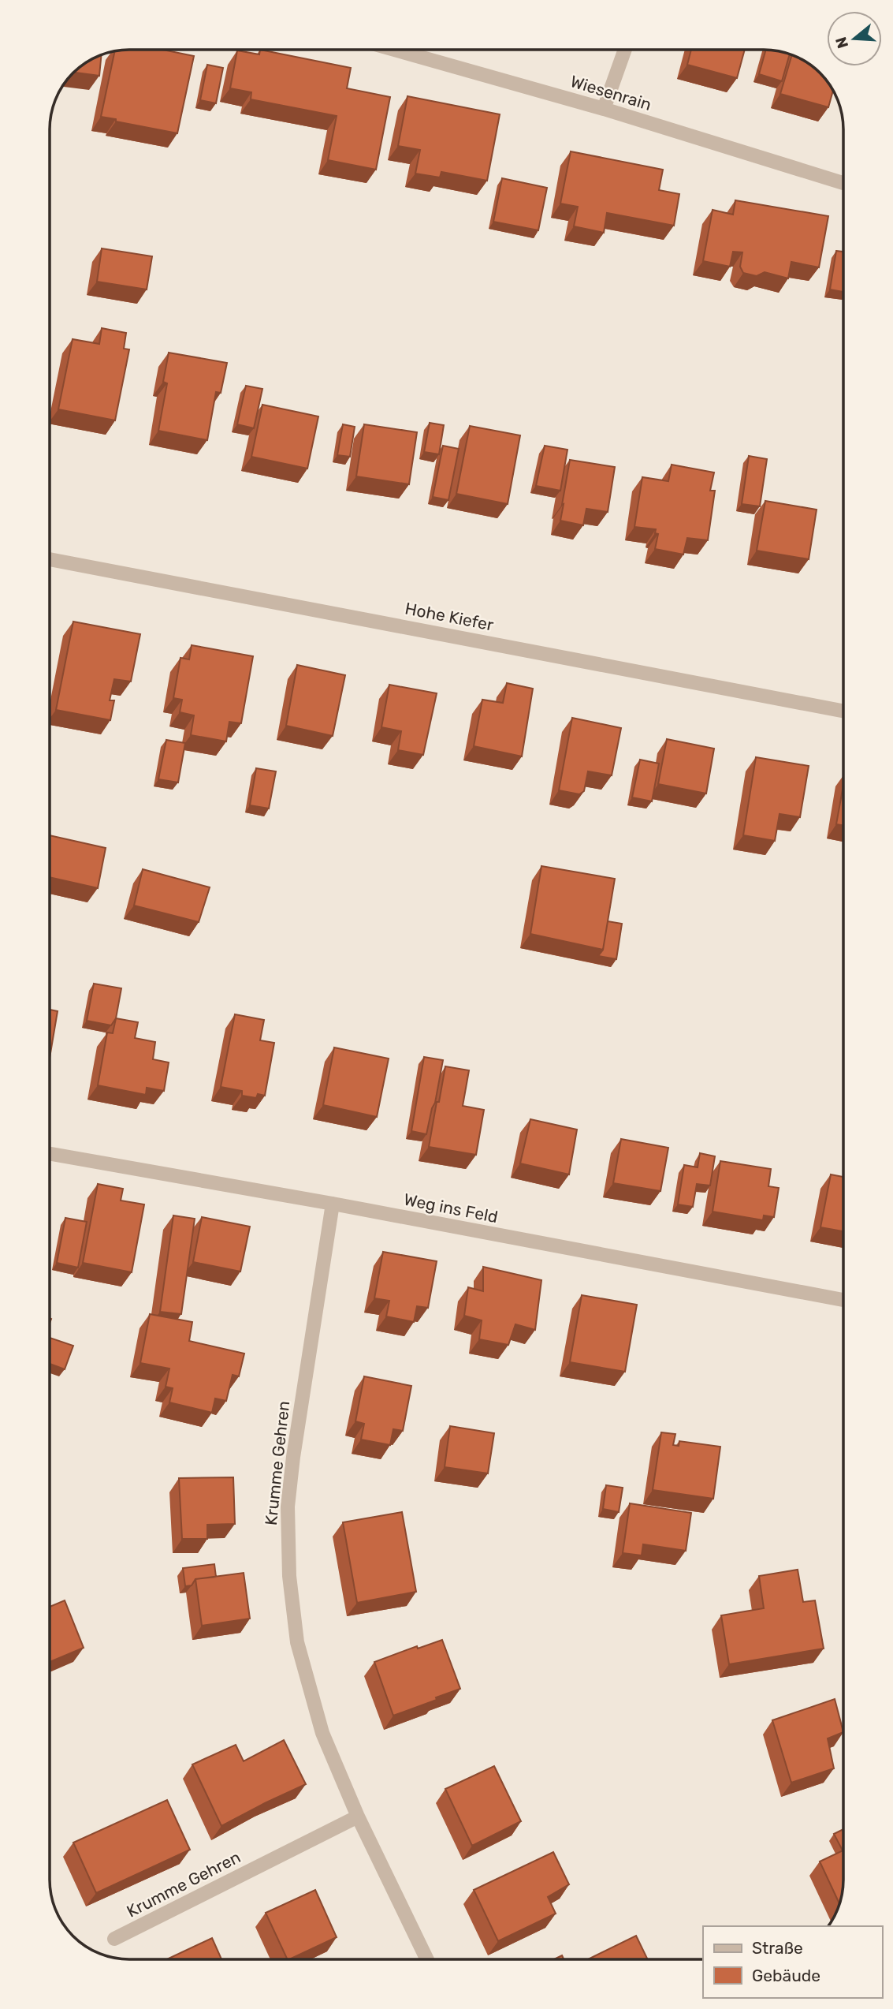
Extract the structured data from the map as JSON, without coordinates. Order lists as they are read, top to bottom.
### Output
{
  "streets": {
    "street": [
      "Wiesenrain",
      "Hohe Kiefer",
      "Weg ins Feld",
      "Krumme Gehren"
    ]
  },
  "crossings": [
    ["Weg ins Feld", "Krumme Gehren"]
  ],
  "legend": ["Straße", "Gebäude"],
  "north": "left"
}
